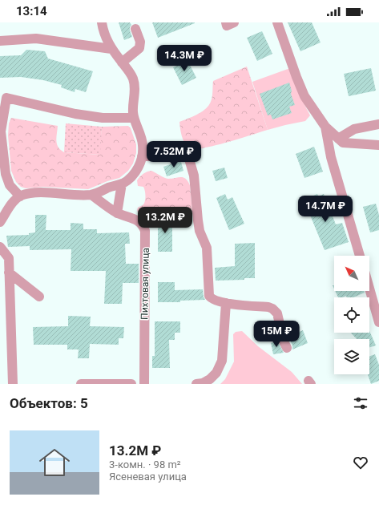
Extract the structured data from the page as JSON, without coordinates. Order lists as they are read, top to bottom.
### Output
{
  "streets": {
    "street": ["Пихтовая улица"]
  },
  "north": "top left",
  "page": {
    "status": "13:14",
    "price": [
      "14.3M ₽",
      "7.52M ₽",
      "14.7M ₽",
      "13.2M ₽",
      "15M ₽"
    ],
    "heading": "Объектов: 5",
    "list": [
      {
        "name": "13.2M ₽",
        "note": "3-комн. · 98 m² · Ясеневая улица"
      }
    ]
  }
}
